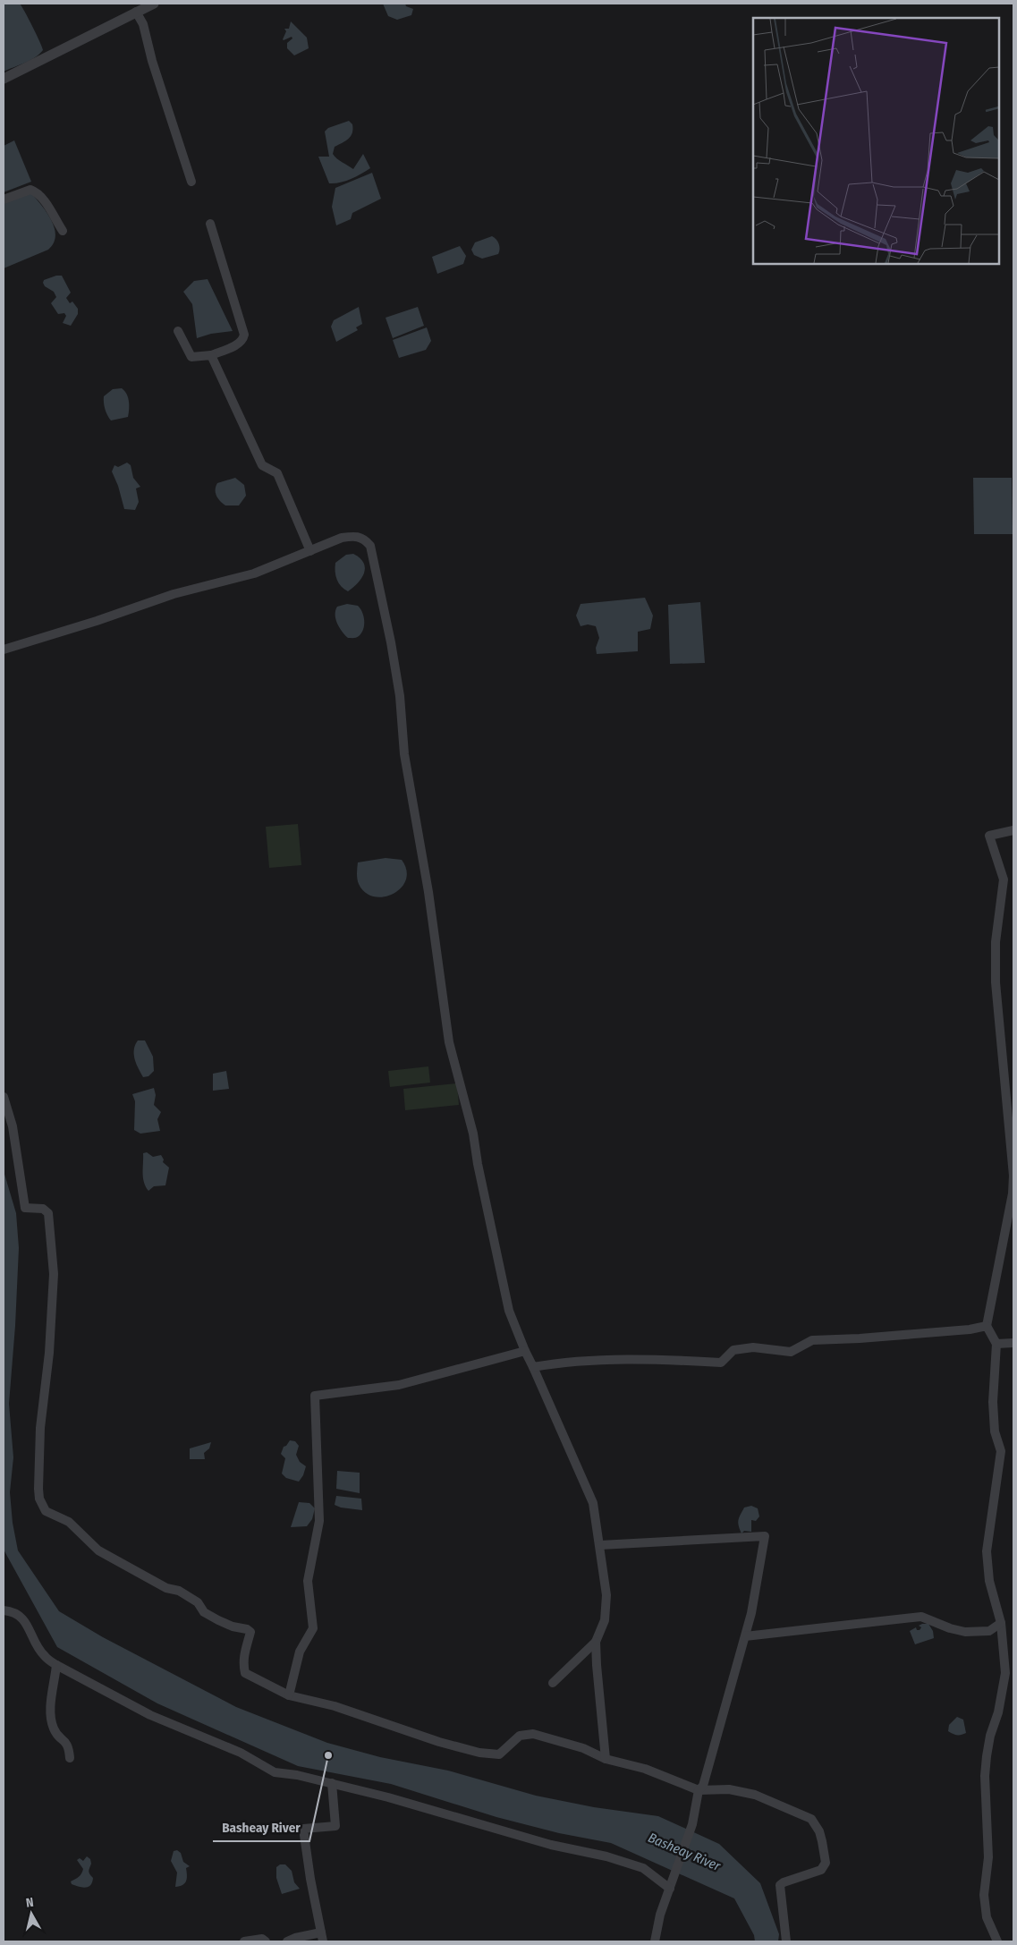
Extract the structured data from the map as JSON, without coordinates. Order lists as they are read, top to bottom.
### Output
{
  "water": ["Basheay River"],
  "places": ["Basheay River"],
  "north": "top"
}
